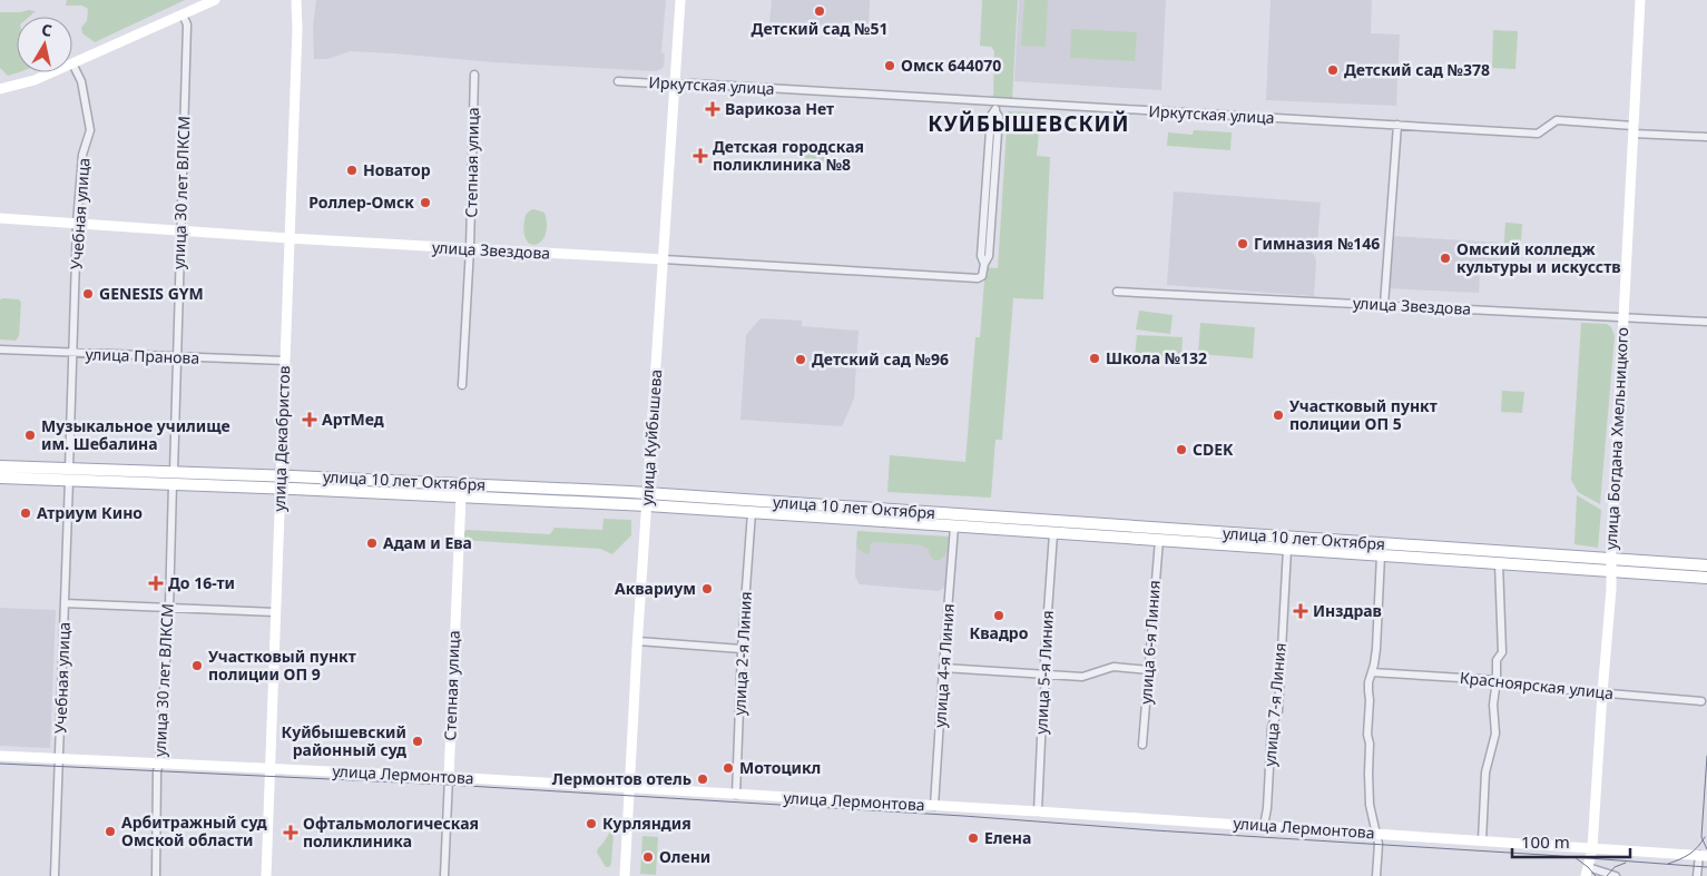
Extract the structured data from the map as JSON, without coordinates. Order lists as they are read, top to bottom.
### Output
{
  "streets": {
    "main road": [
      "Степная улица",
      "улица Звездова",
      "улица Куйбышева",
      "улица Декабристов",
      "улица Богдана Хмельницкого",
      "улица 10 лет Октября",
      "улица Лермонтова"
    ],
    "street": [
      "Иркутская улица",
      "улица 30 лет ВЛКСМ",
      "Учебная улица",
      "улица Пранова",
      "улица 6-я Линия",
      "улица 2-я Линия",
      "улица 4-я Линия",
      "улица 5-я Линия",
      "Красноярская улица",
      "улица 7-я Линия"
    ]
  },
  "crossings": [
    ["Иркутская улица", "улица Звездова"],
    ["Иркутская улица", "улица Куйбышева"],
    ["Иркутская улица", "улица Богдана Хмельницкого"],
    ["Степная улица", "улица Звездова"],
    ["Степная улица", "улица 10 лет Октября"],
    ["Степная улица", "улица Лермонтова"],
    ["улица 30 лет ВЛКСМ", "улица Звездова"],
    ["улица 30 лет ВЛКСМ", "улица Пранова"],
    ["улица 30 лет ВЛКСМ", "улица 10 лет Октября"],
    ["улица 30 лет ВЛКСМ", "улица Лермонтова"],
    ["Учебная улица", "улица Звездова"],
    ["Учебная улица", "улица Пранова"],
    ["Учебная улица", "улица 10 лет Октября"],
    ["Учебная улица", "улица Лермонтова"],
    ["улица Звездова", "улица Куйбышева"],
    ["улица Звездова", "улица Декабристов"],
    ["улица Звездова", "улица Богдана Хмельницкого"],
    ["улица Пранова", "улица Декабристов"],
    ["улица Куйбышева", "улица 10 лет Октября"],
    ["улица Куйбышева", "улица Лермонтова"],
    ["улица Декабристов", "улица 10 лет Октября"],
    ["улица Декабристов", "улица Лермонтова"],
    ["улица Богдана Хмельницкого", "улица 10 лет Октября"],
    ["улица Богдана Хмельницкого", "Красноярская улица"],
    ["улица Богдана Хмельницкого", "улица Лермонтова"],
    ["улица 10 лет Октября", "улица 6-я Линия"],
    ["улица 10 лет Октября", "улица 2-я Линия"],
    ["улица 10 лет Октября", "улица 4-я Линия"],
    ["улица 10 лет Октября", "улица 5-я Линия"],
    ["улица 10 лет Октября", "улица 7-я Линия"],
    ["улица 2-я Линия", "улица Лермонтова"],
    ["улица 4-я Линия", "улица Лермонтова"],
    ["улица 5-я Линия", "улица Лермонтова"],
    ["улица 7-я Линия", "улица Лермонтова"]
  ],
  "districts": ["КУЙБЫШЕВСКИЙ"],
  "places": {
    "other": [
      "Детский сад №51",
      "Омск 644070",
      "Детский сад №378",
      "Новатор",
      "Роллер-Омск",
      "Гимназия №146",
      "Омский колледж культуры и искусств",
      "GENESIS GYM",
      "Школа №132",
      "Детский сад №96",
      "Участковый пункт полиции ОП 5",
      "Музыкальное училище им. Шебалина",
      "CDEK",
      "Атриум Кино",
      "Адам и Ева",
      "Аквариум",
      "Квадро",
      "Участковый пункт полиции ОП 9",
      "Куйбышевский районный суд",
      "Мотоцикл",
      "Лермонтов отель",
      "Курляндия",
      "Арбитражный суд Омской области",
      "Елена",
      "Олени"
    ],
    "health": [
      "Варикоза Нет",
      "Детская городская поликлиника №8",
      "АртМед",
      "До 16-ти",
      "Инздрав",
      "Офтальмологическая поликлиника"
    ]
  },
  "scale_bar": "100 m",
  "north": "top"
}
